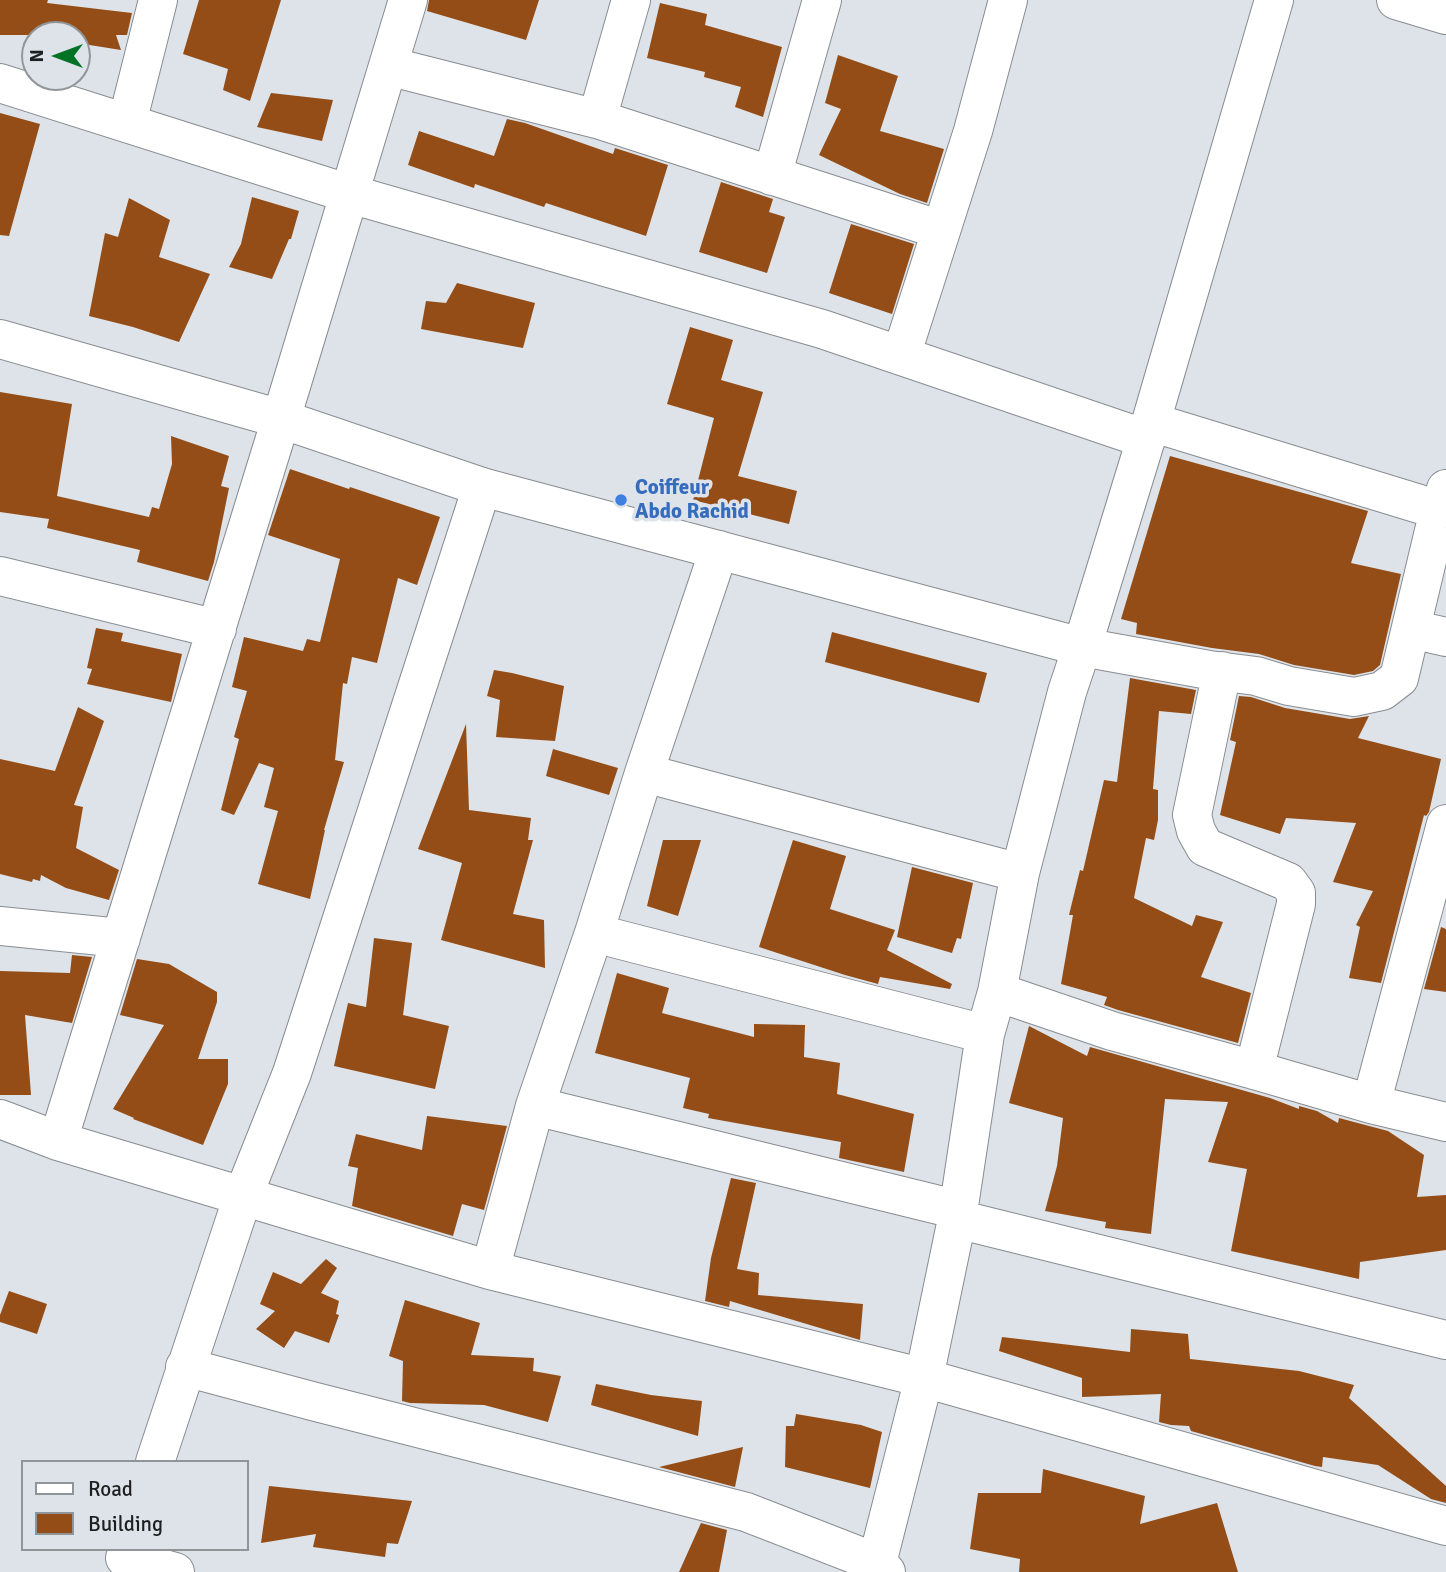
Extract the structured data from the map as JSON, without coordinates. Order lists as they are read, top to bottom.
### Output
{
  "places": ["Coiffeur Abdo Rachid"],
  "legend": ["Road", "Building"],
  "north": "left"
}
